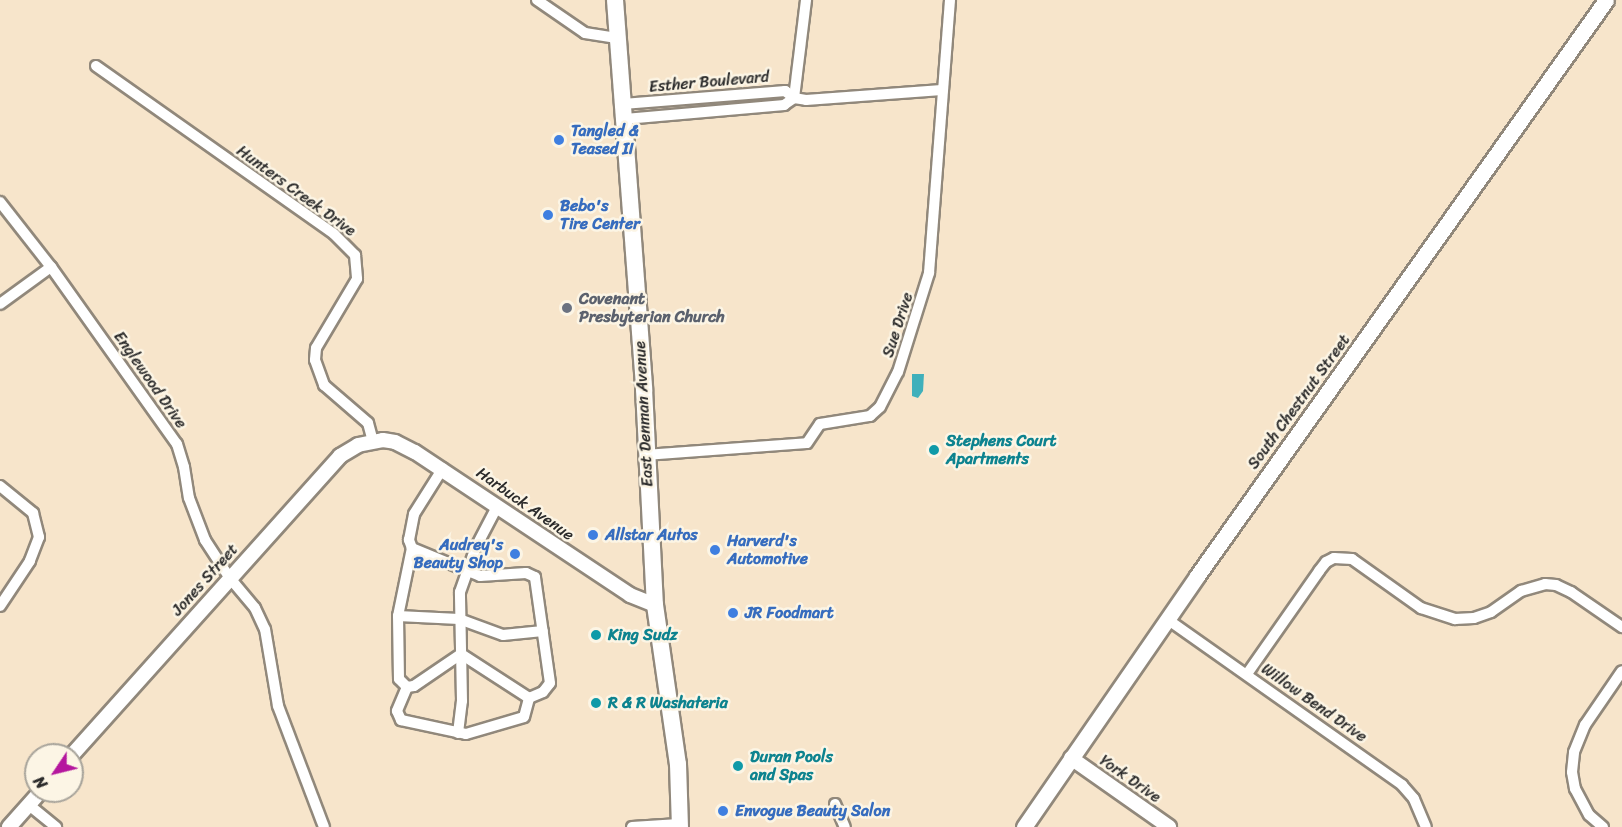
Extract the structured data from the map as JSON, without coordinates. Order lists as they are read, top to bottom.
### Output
{
  "streets": {
    "main road": ["South Chestnut Street", "East Denman Avenue"],
    "street": [
      "Esther Boulevard",
      "Hunters Creek Drive",
      "Sue Drive",
      "Englewood Drive",
      "Harbuck Avenue",
      "Jones Street",
      "Willow Bend Drive",
      "York Drive"
    ]
  },
  "crossings": [
    ["Esther Boulevard", "Sue Drive"],
    ["Esther Boulevard", "East Denman Avenue"],
    ["Hunters Creek Drive", "Harbuck Avenue"],
    ["Hunters Creek Drive", "Jones Street"],
    ["Sue Drive", "East Denman Avenue"],
    ["Englewood Drive", "Jones Street"],
    ["South Chestnut Street", "Willow Bend Drive"],
    ["South Chestnut Street", "York Drive"],
    ["East Denman Avenue", "Harbuck Avenue"],
    ["Harbuck Avenue", "Jones Street"]
  ],
  "places": [
    "Tangled & Teased II",
    "Bebo's Tire Center",
    "Covenant Presbyterian Church",
    "Stephens Court Apartments",
    "Allstar Autos",
    "Harverd's Automotive",
    "Audrey's Beauty Shop",
    "JR Foodmart",
    "King Sudz",
    "R & R Washateria",
    "Duran Pools and Spas",
    "Envogue Beauty Salon"
  ],
  "north": "bottom left"
}
